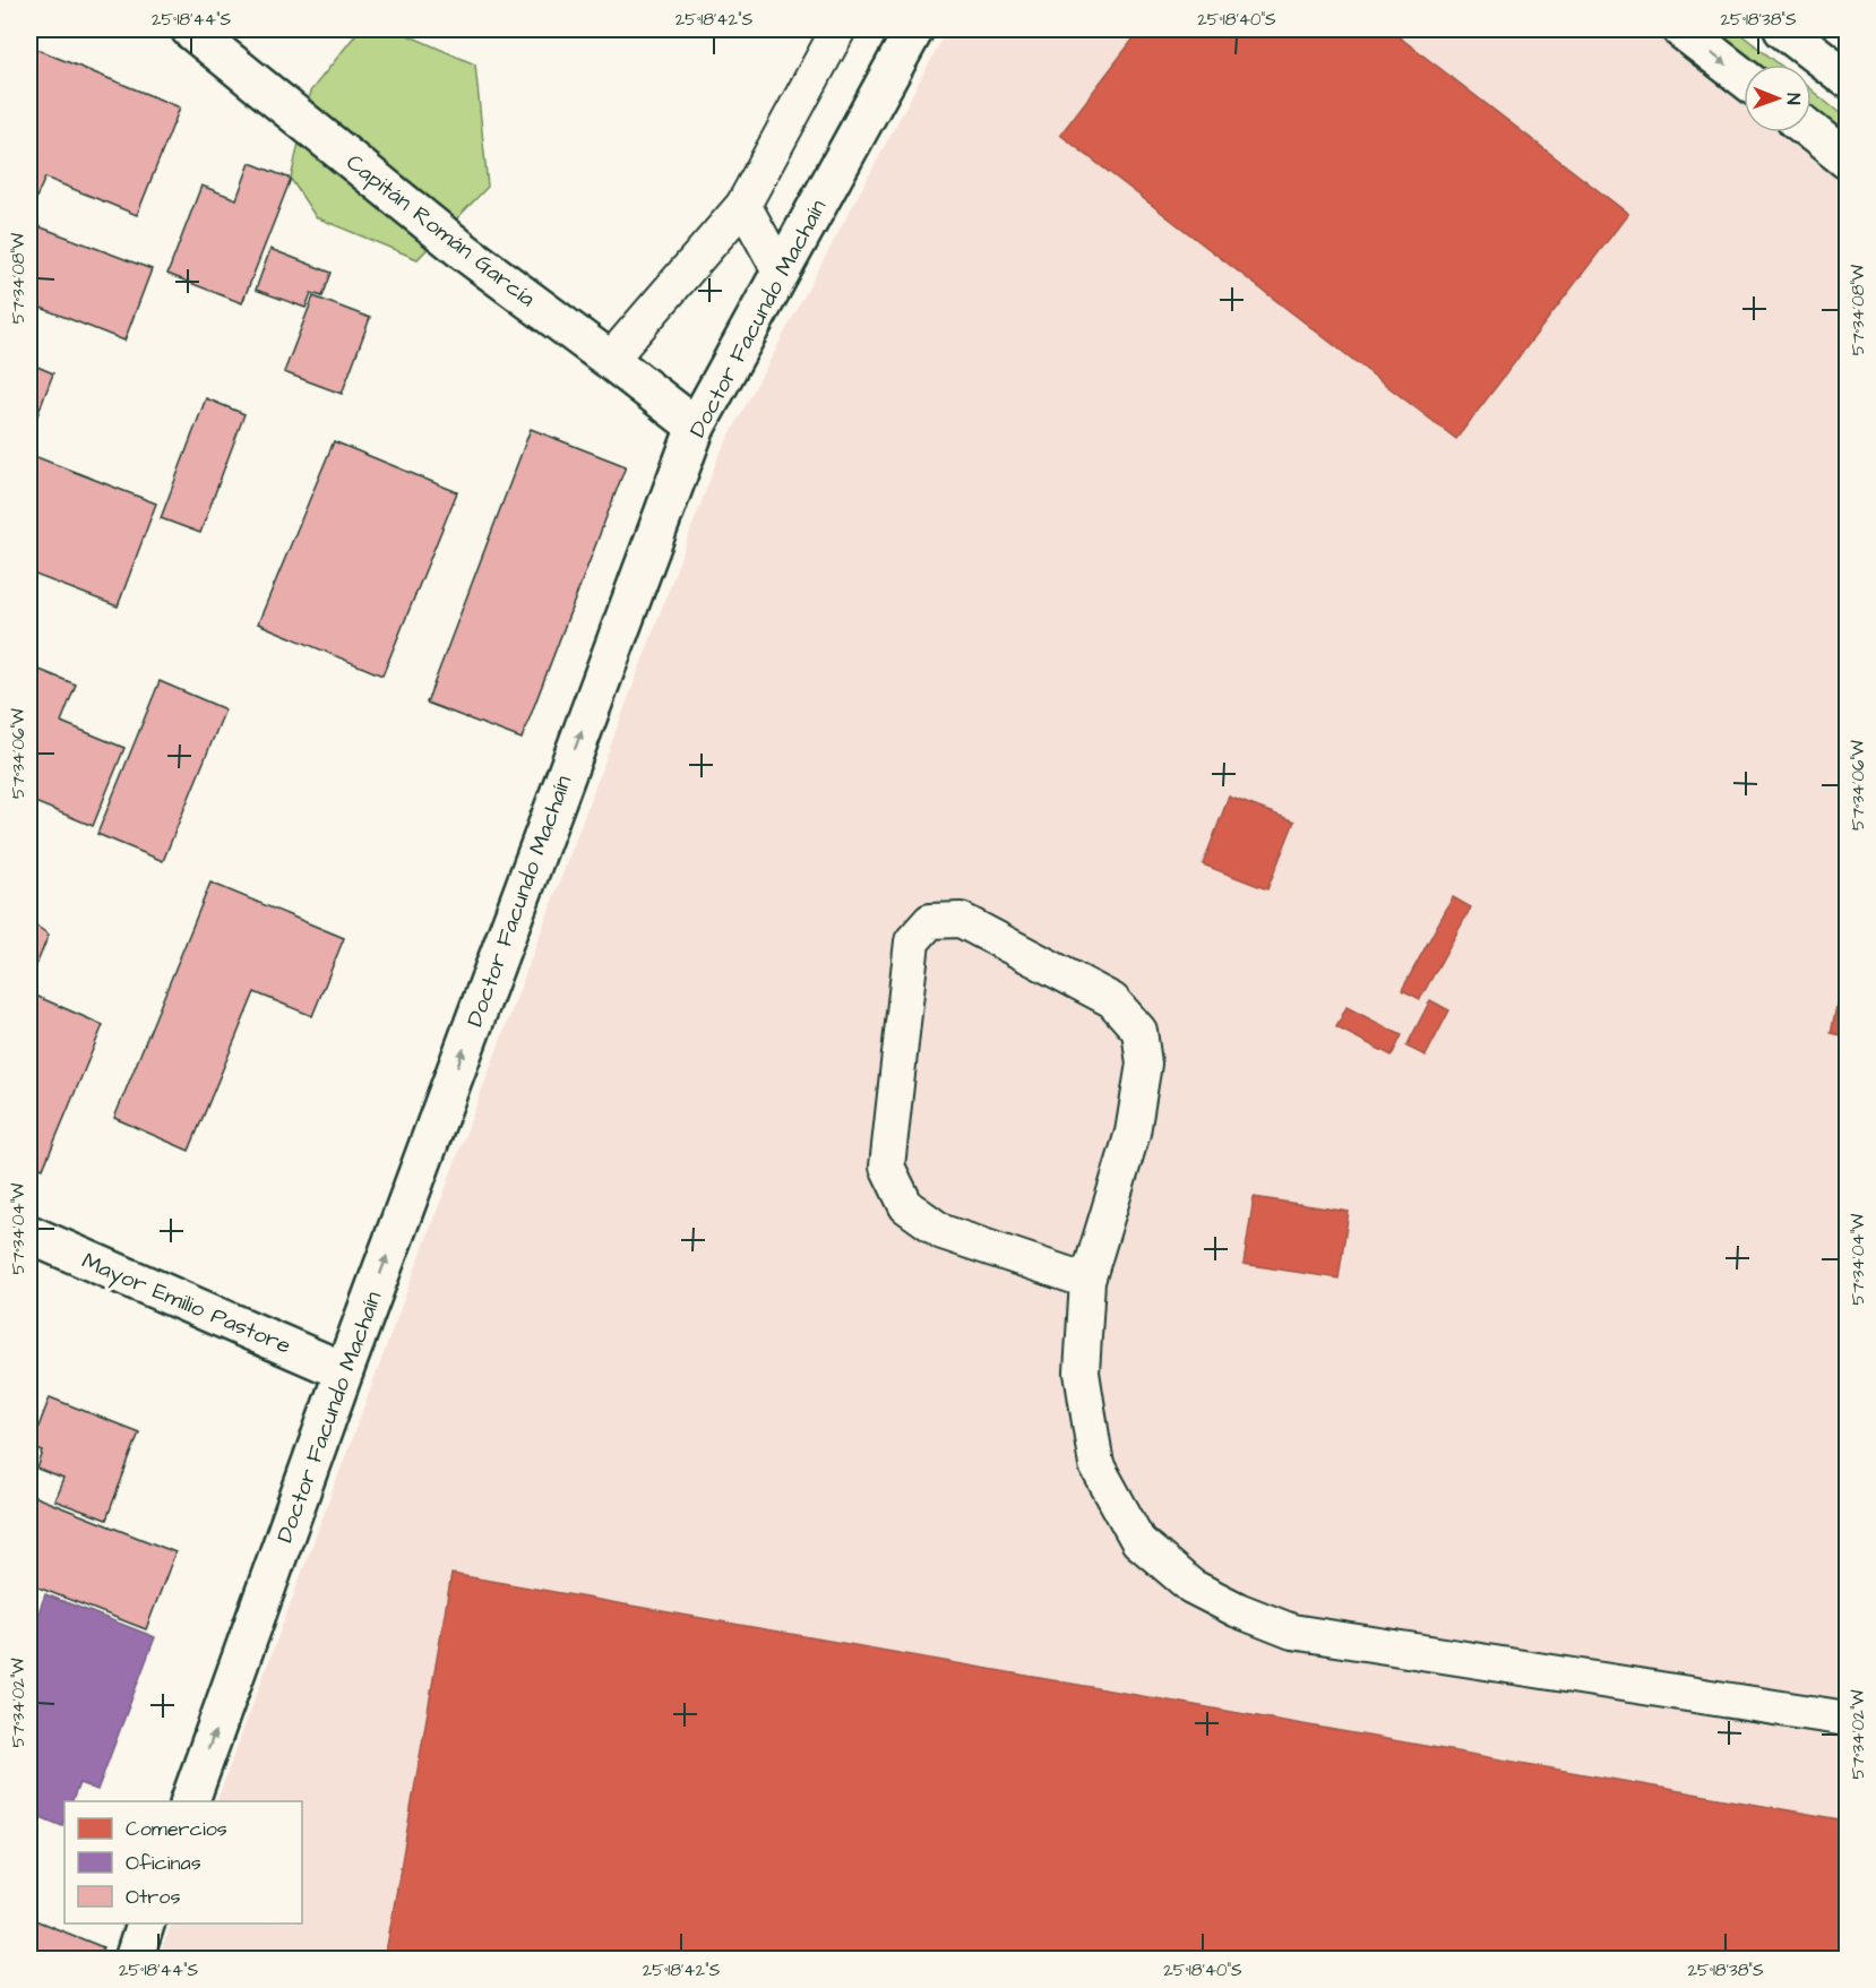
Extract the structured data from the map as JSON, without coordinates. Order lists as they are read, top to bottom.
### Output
{
  "streets": {
    "main road": ["Capitán Román García", "Doctor Facundo Machaín", "Mayor Emilio Pastore"]
  },
  "crossings": [
    ["Capitán Román García", "Doctor Facundo Machaín"],
    ["Doctor Facundo Machaín", "Mayor Emilio Pastore"]
  ],
  "one_way": ["Doctor Facundo Machaín"],
  "legend": ["Comercios", "Oficinas", "Otros"],
  "north": "right",
  "coordinates": [
    "25°18'44\"S",
    "25°18'42\"S",
    "25°18'40\"S",
    "25°18'38\"S",
    "57°34'08\"W",
    "57°34'06\"W",
    "57°34'04\"W",
    "57°34'02\"W"
  ]
}
